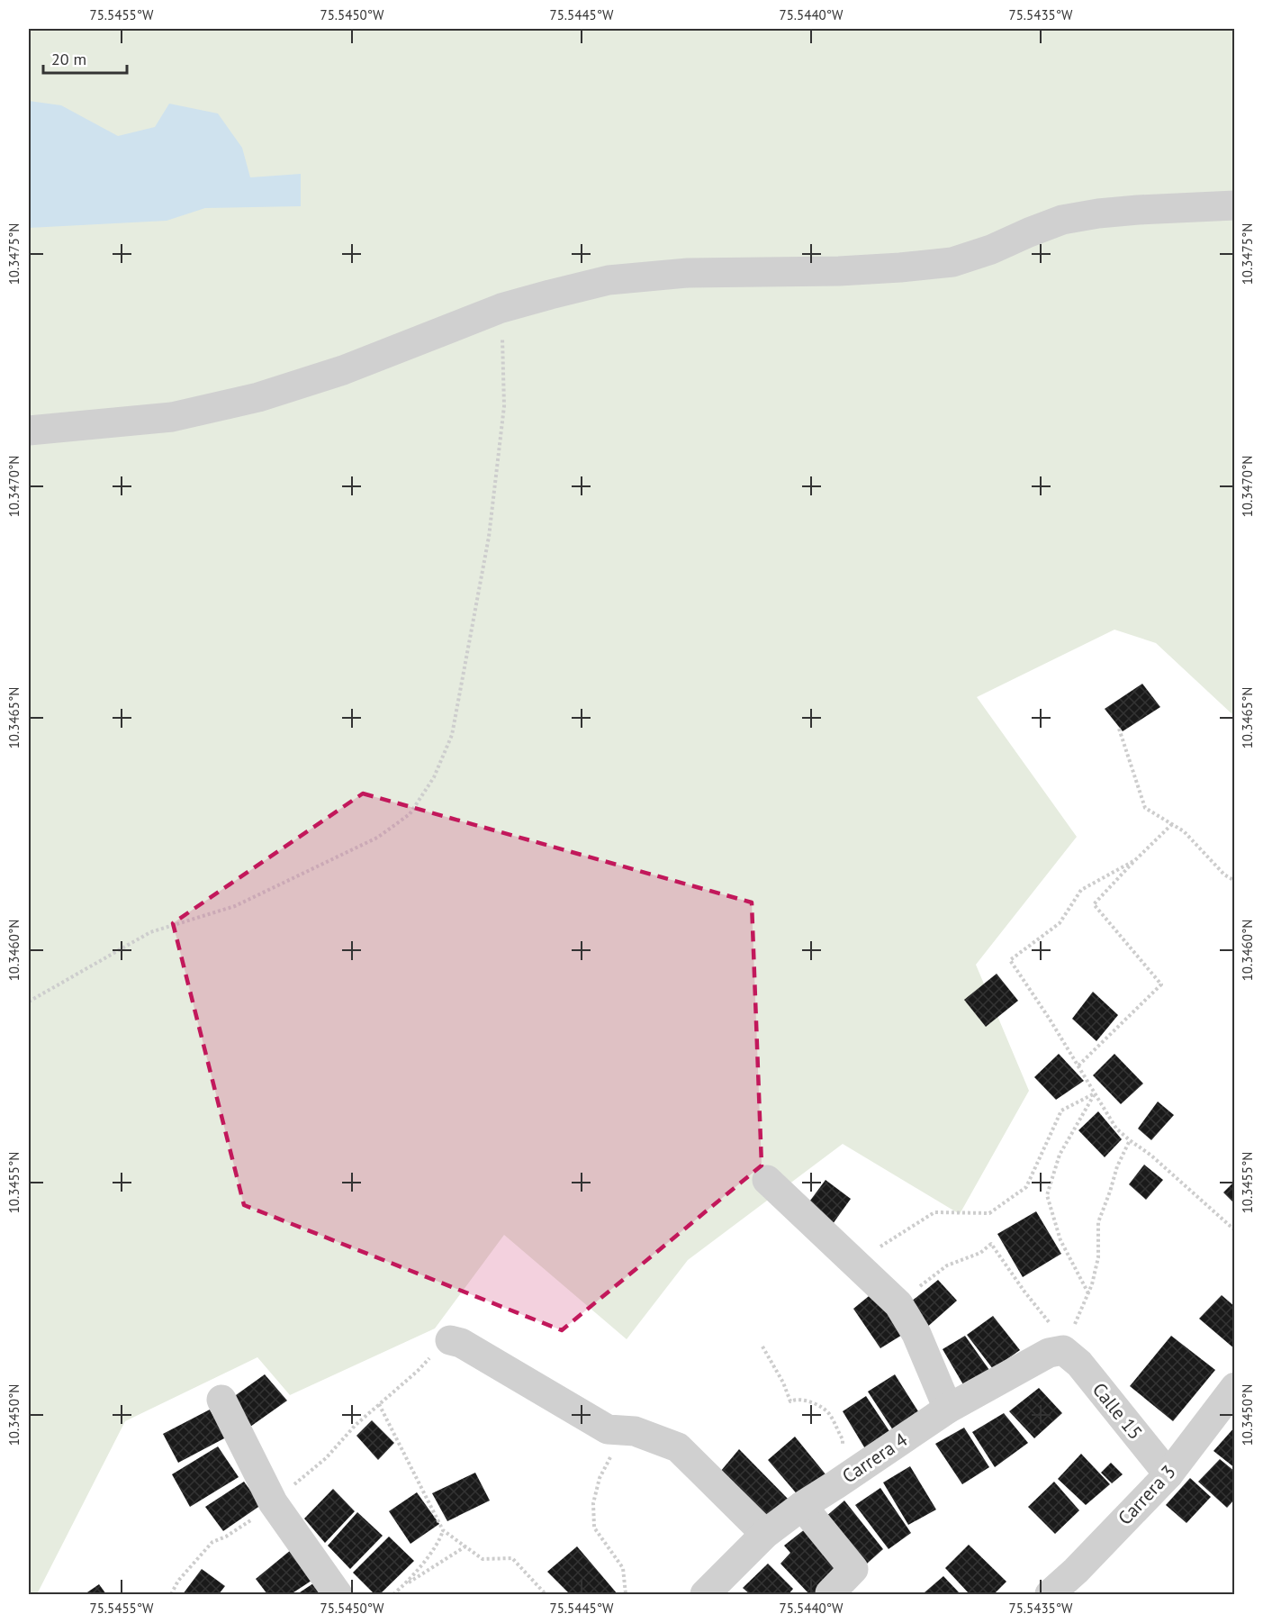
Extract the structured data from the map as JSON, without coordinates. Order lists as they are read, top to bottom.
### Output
{
  "streets": {
    "street": ["Calle 15", "Carrera 4", "Carrera 3"]
  },
  "crossings": [
    ["Calle 15", "Carrera 4"],
    ["Calle 15", "Carrera 3"]
  ],
  "scale_bar": "20 m",
  "coordinates": [
    "75.5455°W",
    "75.5450°W",
    "75.5445°W",
    "75.5440°W",
    "75.5435°W",
    "10.3475°N",
    "10.3470°N",
    "10.3465°N",
    "10.3460°N",
    "10.3455°N",
    "10.3450°N"
  ]
}
